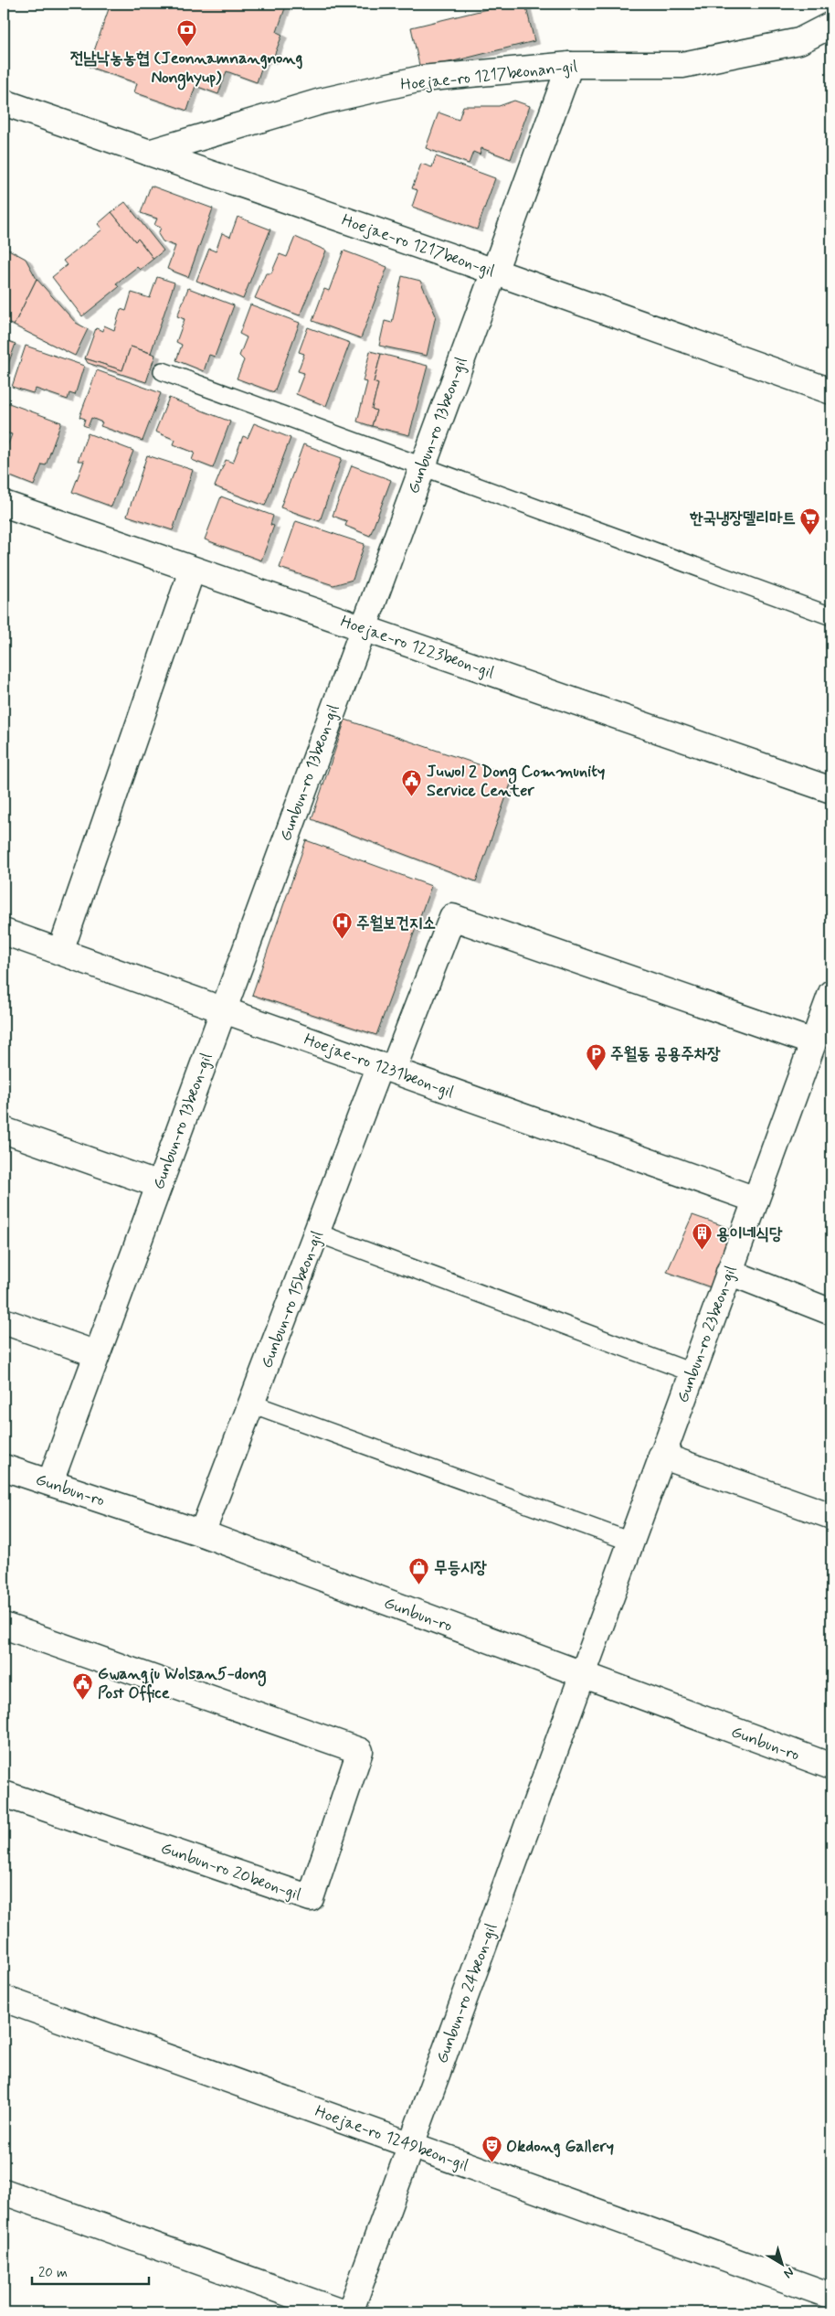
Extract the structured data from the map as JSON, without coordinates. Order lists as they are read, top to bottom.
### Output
{
  "streets": {
    "street": [
      "Hoejae-ro 1217beonan-gil",
      "Hoejae-ro 1217beon-gil",
      "Gunbun-ro 13beon-gil",
      "Hoejae-ro 1223beon-gil",
      "Hoejae-ro 1231beon-gil",
      "Gunbun-ro 15beon-gil",
      "Gunbun-ro 23beon-gil",
      "Gunbun-ro",
      "Gunbun-ro 20beon-gil",
      "Gunbun-ro 24beon-gil",
      "Hoejae-ro 1249beon-gil"
    ]
  },
  "crossings": [
    ["Hoejae-ro 1217beonan-gil", "Hoejae-ro 1217beon-gil"],
    ["Hoejae-ro 1217beonan-gil", "Gunbun-ro 13beon-gil"],
    ["Hoejae-ro 1217beon-gil", "Gunbun-ro 13beon-gil"],
    ["Gunbun-ro 13beon-gil", "Hoejae-ro 1223beon-gil"],
    ["Gunbun-ro 13beon-gil", "Hoejae-ro 1231beon-gil"],
    ["Gunbun-ro 13beon-gil", "Gunbun-ro"],
    ["Hoejae-ro 1231beon-gil", "Gunbun-ro 15beon-gil"],
    ["Hoejae-ro 1231beon-gil", "Gunbun-ro 23beon-gil"],
    ["Gunbun-ro 15beon-gil", "Gunbun-ro 23beon-gil"],
    ["Gunbun-ro 15beon-gil", "Gunbun-ro"],
    ["Gunbun-ro 23beon-gil", "Gunbun-ro"],
    ["Gunbun-ro 23beon-gil", "Gunbun-ro 24beon-gil"],
    ["Gunbun-ro", "Gunbun-ro 24beon-gil"],
    ["Gunbun-ro 24beon-gil", "Hoejae-ro 1249beon-gil"]
  ],
  "places": {
    "bank": ["전남낙농농협 (Jeonnamnangnong Nonghyup)"],
    "supermarket": ["한국냉장델리마트"],
    "public building": ["Juwol 2 Dong Community Service Center", "Gwangju Wolsan5-dong Post Office"],
    "hospital": ["주월보건지소"],
    "parking": ["주월동 공용주차장"],
    "building": ["용이네식당"],
    "shop": ["무등시장"],
    "theatre": ["Okdong Gallery"]
  },
  "scale_bar": "20 m",
  "north": "bottom right"
}
